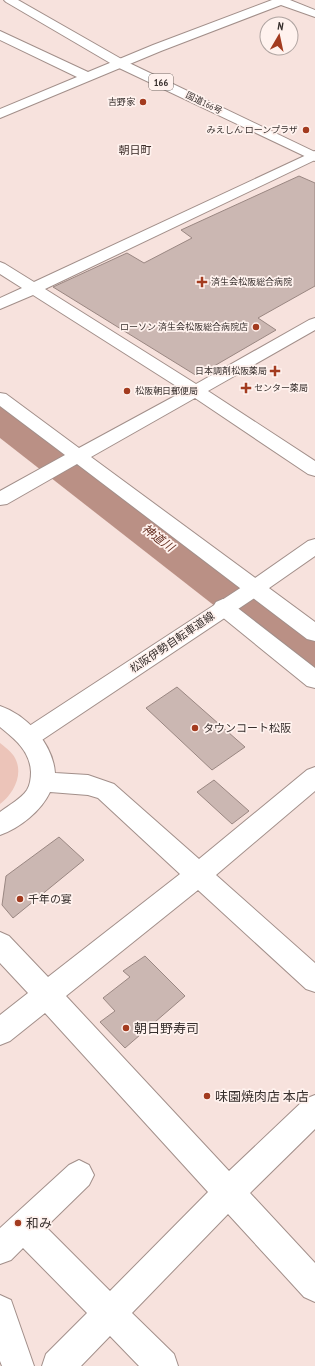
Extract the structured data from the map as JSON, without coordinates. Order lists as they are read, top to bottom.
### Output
{
  "streets": {
    "main road": ["166", "国道166号", "松阪伊勢自転車道線"]
  },
  "districts": ["朝日町"],
  "water": ["神道川"],
  "places": {
    "other": [
      "吉野家",
      "みえしん ローンプラザ",
      "ローソン 済生会松阪総合病院店",
      "松阪朝日郵便局",
      "タウンコート松阪",
      "千年の宴",
      "朝日野寿司",
      "味園焼肉店 本店",
      "和み"
    ],
    "health": ["済生会松阪総合病院", "日本調剤松阪薬局", "センター薬局"]
  },
  "north": "top"
}
